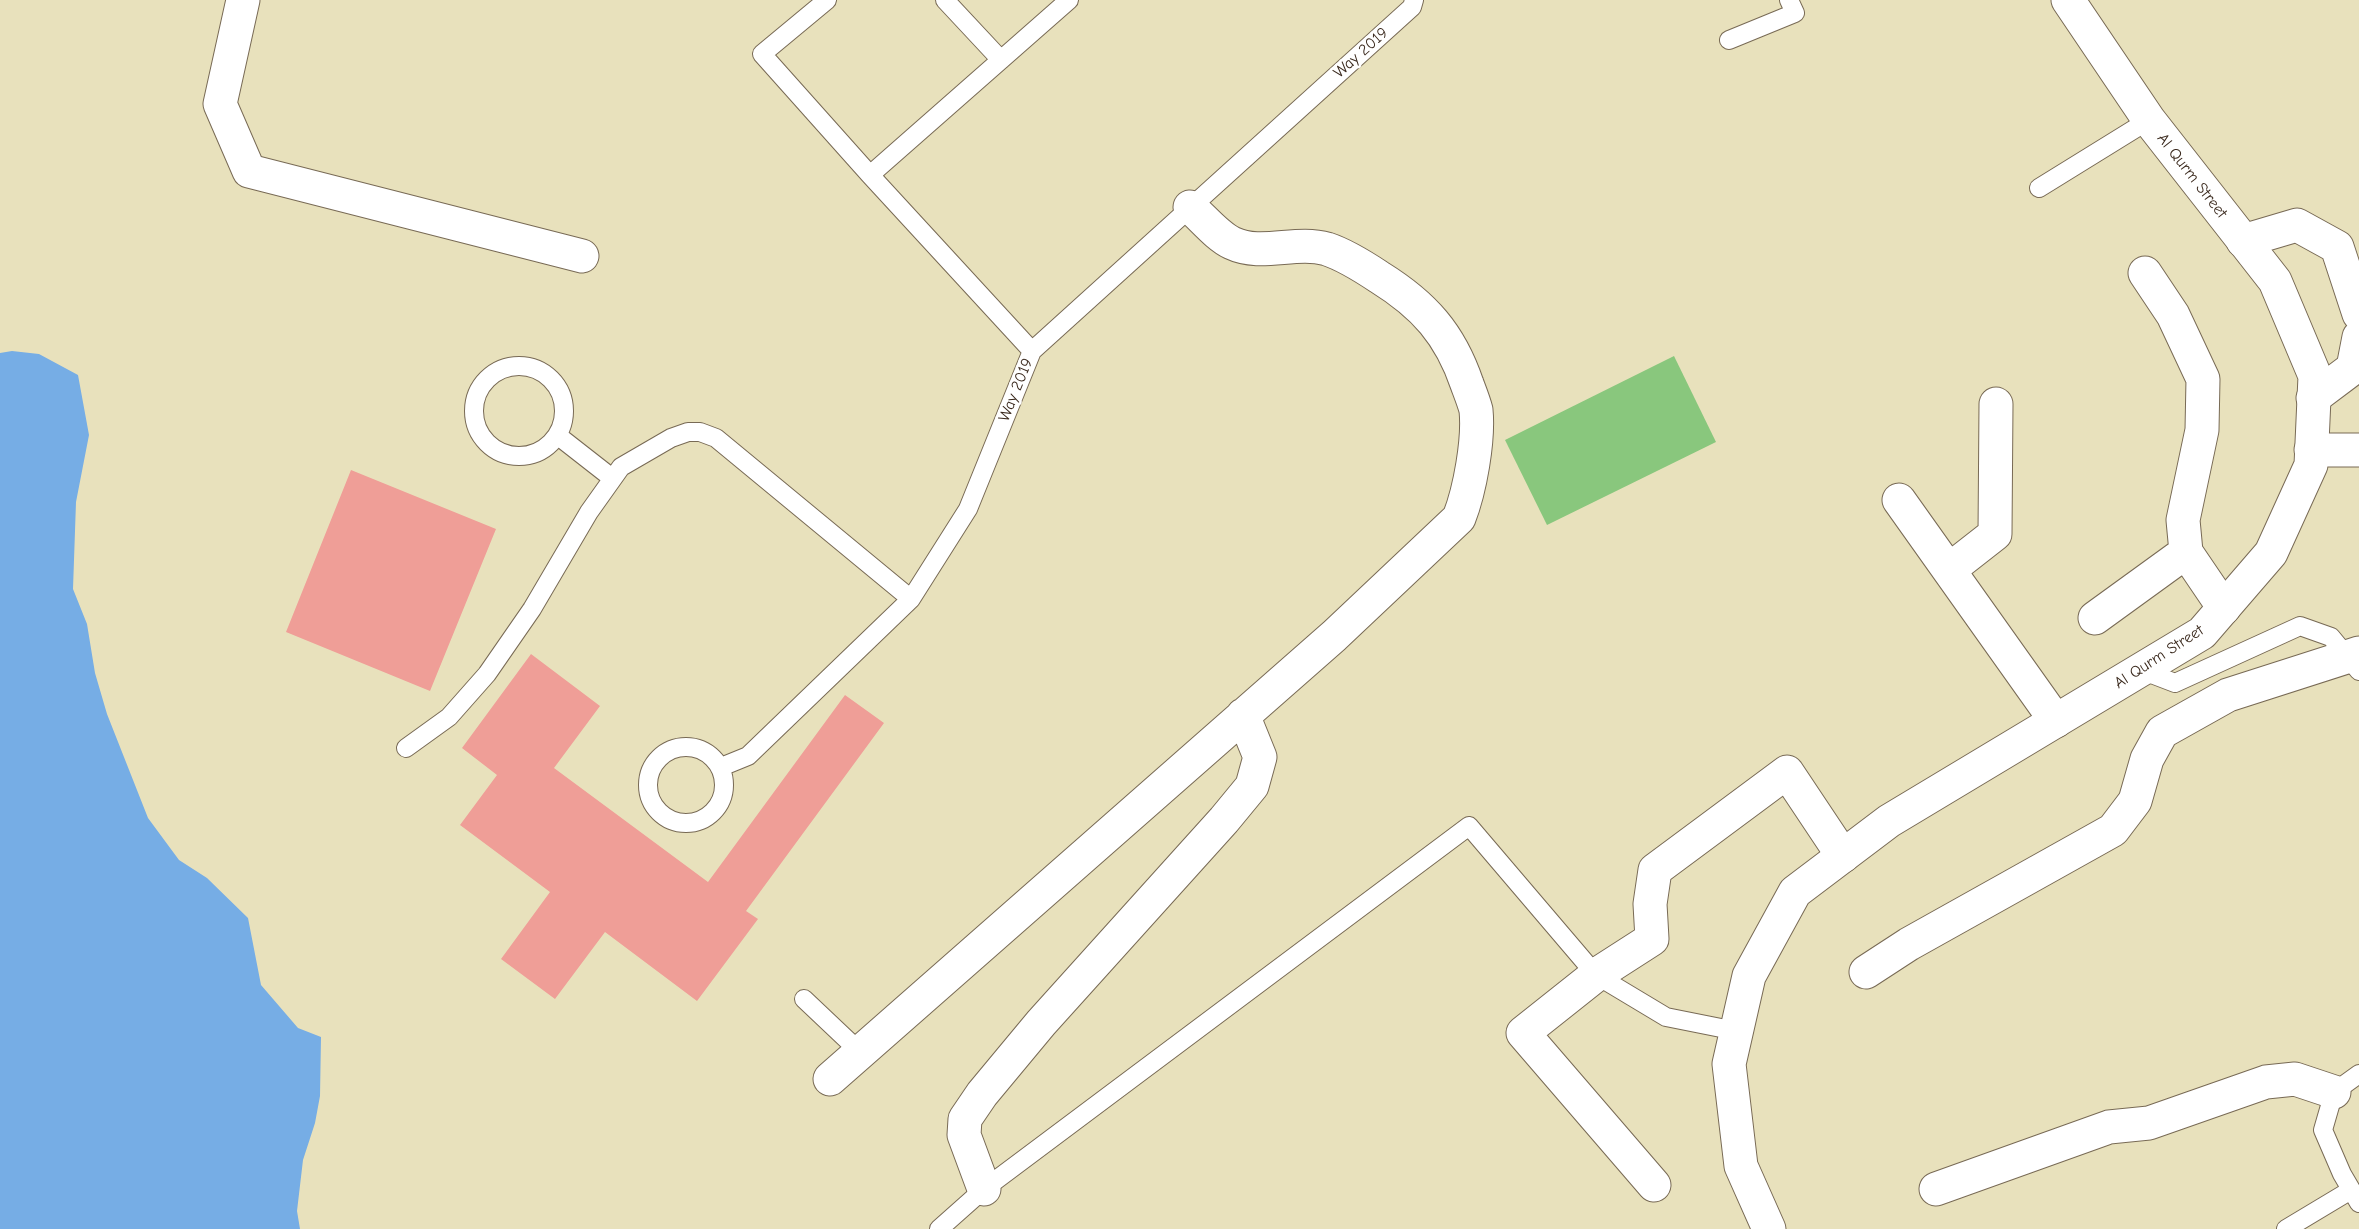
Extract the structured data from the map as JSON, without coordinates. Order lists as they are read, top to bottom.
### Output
{
  "streets": {
    "street": ["Al Qurm Street"],
    "lane": ["Way 2019"]
  }
}
